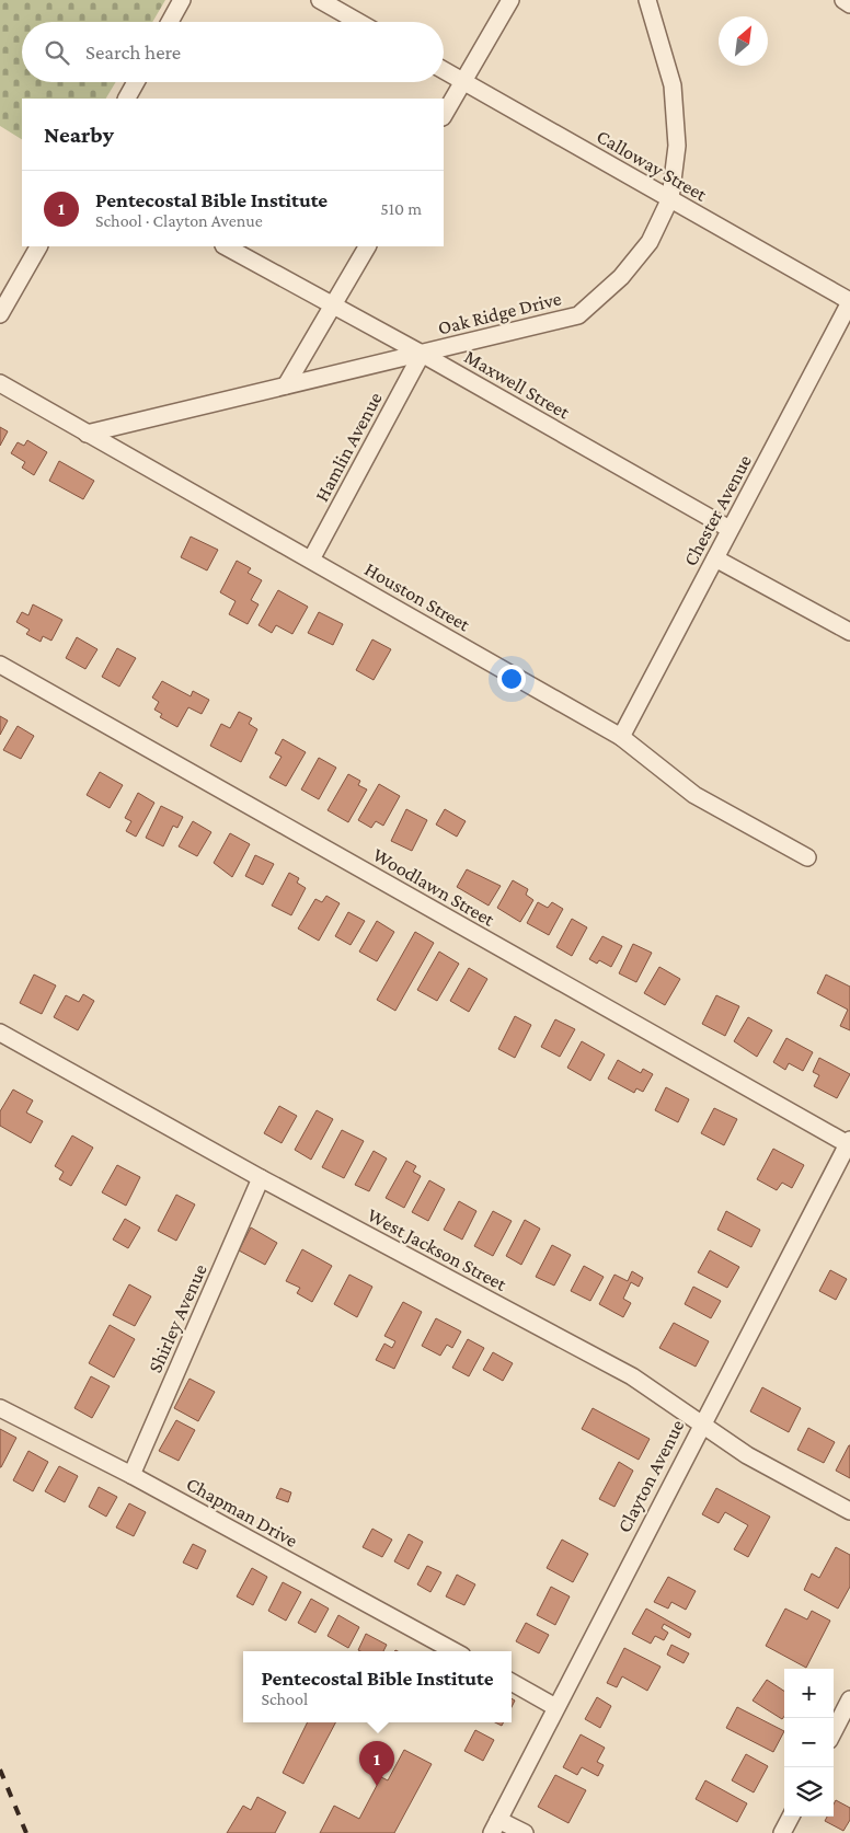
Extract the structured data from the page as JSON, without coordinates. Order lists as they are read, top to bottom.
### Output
{
  "streets": {
    "street": [
      "Calloway Street",
      "Oak Ridge Drive",
      "Maxwell Street",
      "Hamlin Avenue",
      "Chester Avenue",
      "Houston Street",
      "Woodlawn Street",
      "West Jackson Street",
      "Shirley Avenue",
      "Clayton Avenue",
      "Chapman Drive"
    ]
  },
  "crossings": [
    ["Calloway Street", "Oak Ridge Drive"],
    ["Calloway Street", "Chester Avenue"],
    ["Oak Ridge Drive", "Maxwell Street"],
    ["Oak Ridge Drive", "Hamlin Avenue"],
    ["Oak Ridge Drive", "Houston Street"],
    ["Maxwell Street", "Hamlin Avenue"],
    ["Maxwell Street", "Chester Avenue"],
    ["Hamlin Avenue", "Houston Street"],
    ["Chester Avenue", "Houston Street"],
    ["Woodlawn Street", "Clayton Avenue"],
    ["West Jackson Street", "Shirley Avenue"],
    ["West Jackson Street", "Clayton Avenue"],
    ["Shirley Avenue", "Chapman Drive"]
  ],
  "north": "top right",
  "page": {
    "search": "Search here",
    "heading": "Nearby",
    "list": [
      {
        "mark": "1",
        "name": "Pentecostal Bible Institute",
        "note": "School · Clayton Avenue",
        "value": "510 m"
      }
    ],
    "popup": ["Pentecostal Bible Institute", "School"],
    "map_buttons": ["+", "−"],
    "pins": "1"
  }
}
